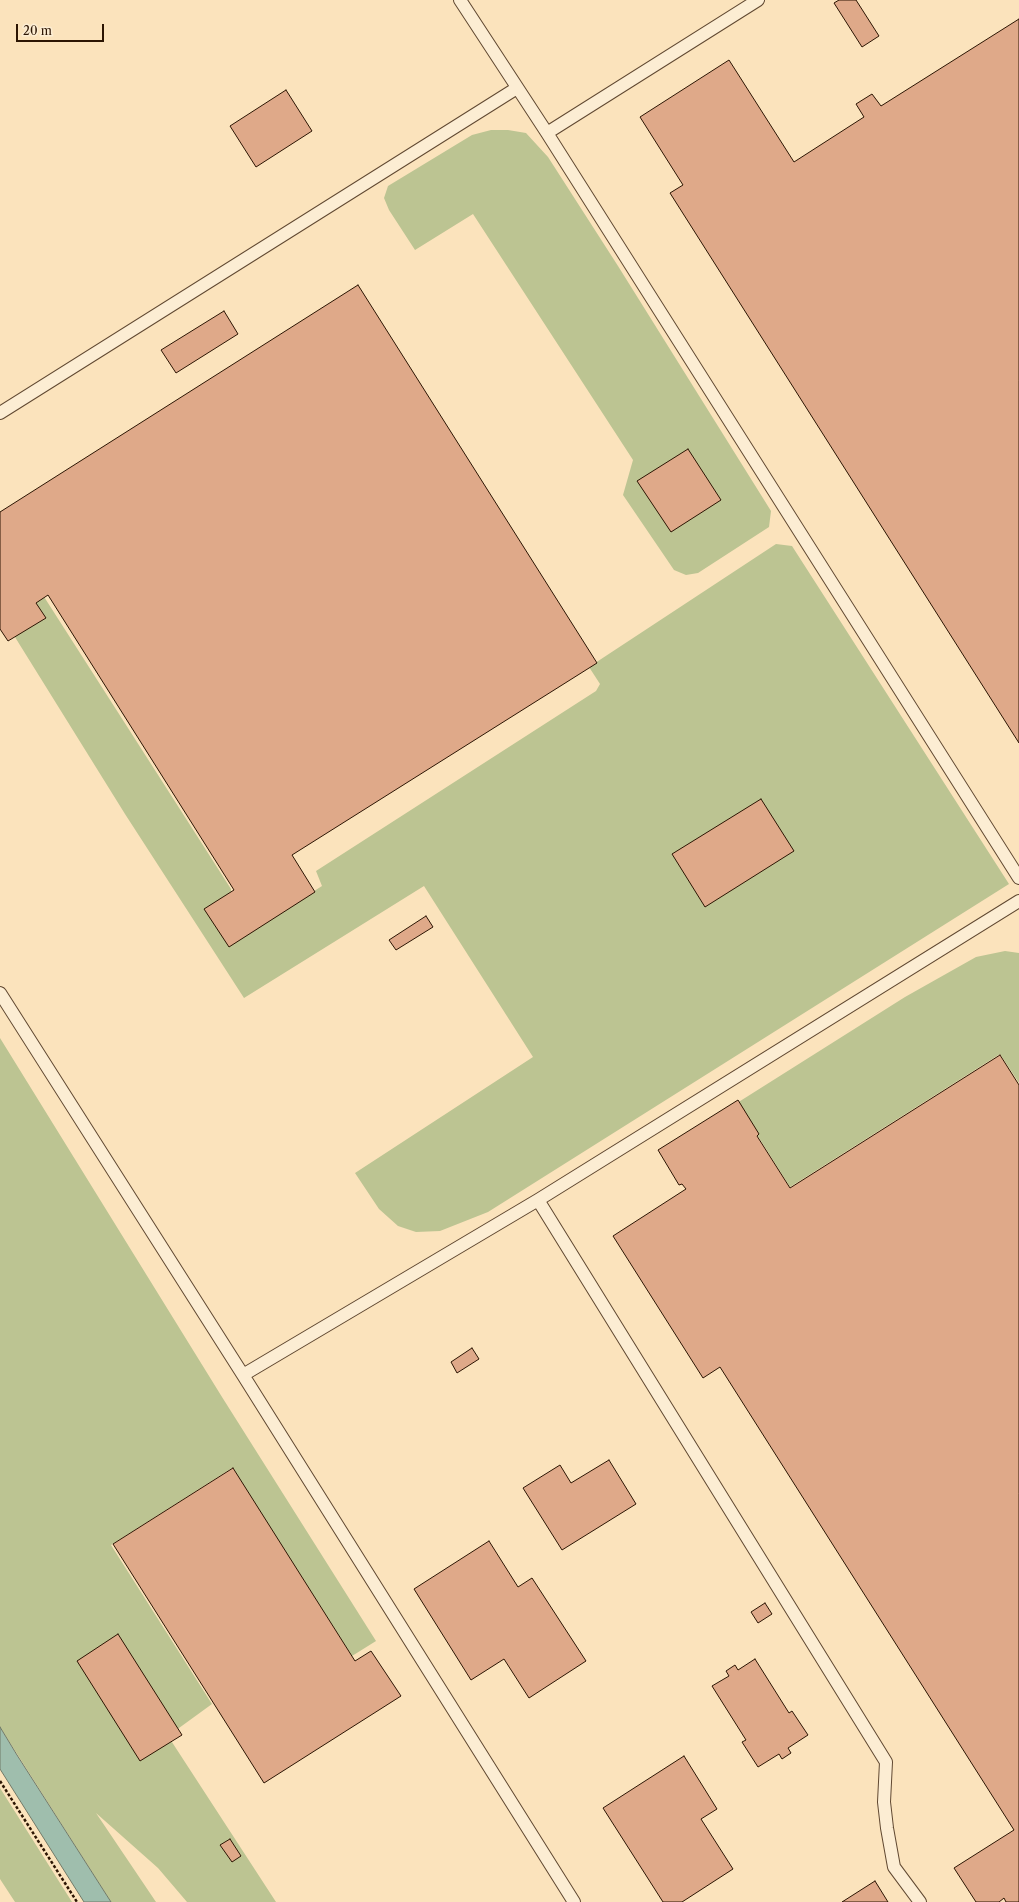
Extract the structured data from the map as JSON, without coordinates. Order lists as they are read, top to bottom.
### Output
{
  "scale_bar": "20 m"
}
